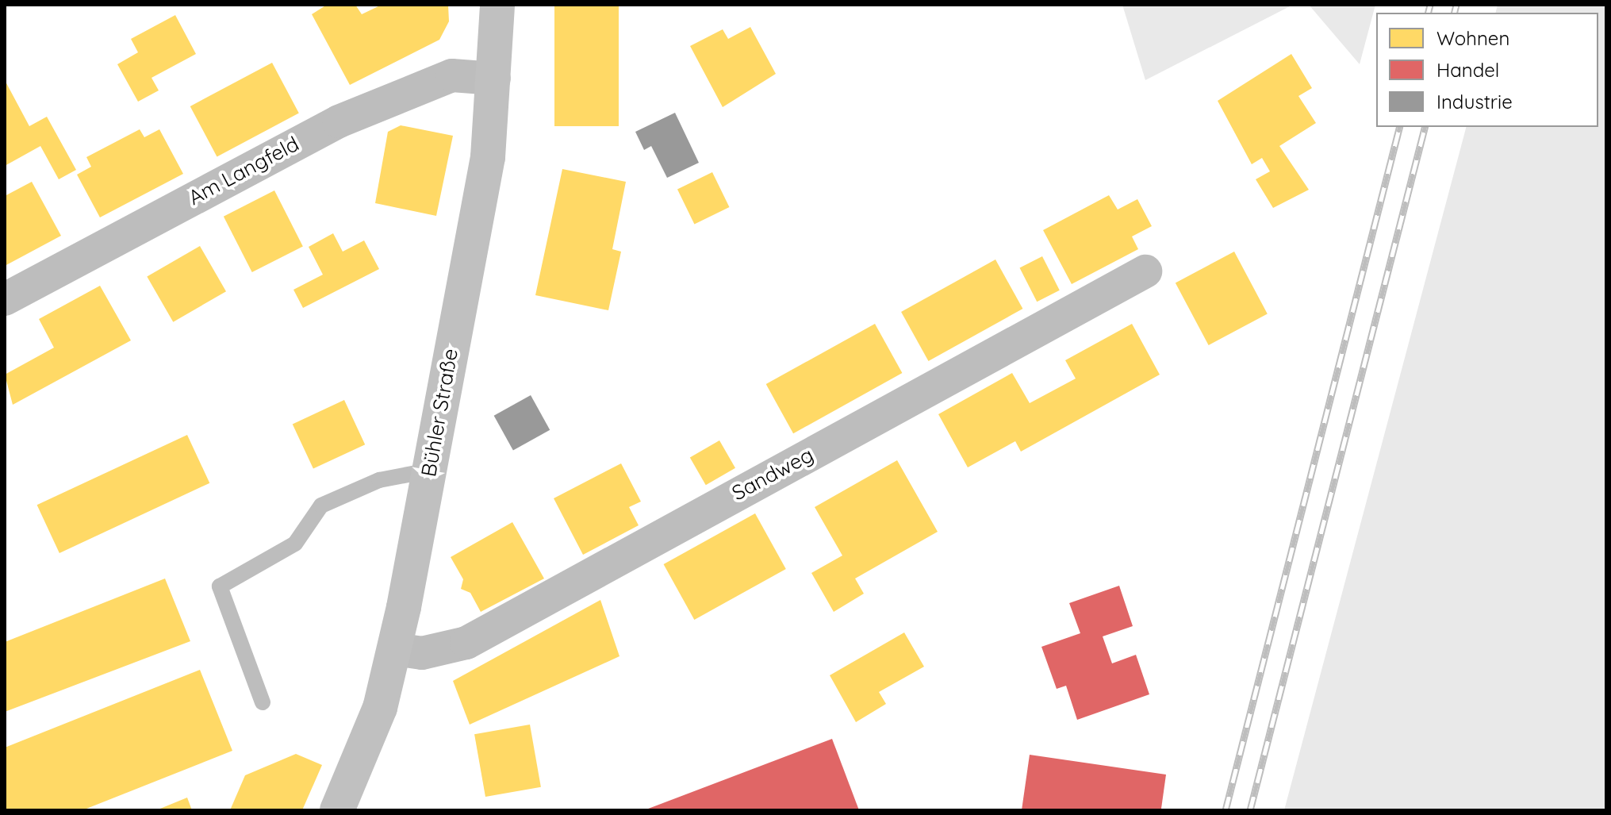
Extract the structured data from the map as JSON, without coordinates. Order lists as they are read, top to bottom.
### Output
{
  "streets": {
    "main road": ["Bühler Straße"],
    "street": ["Am Langfeld", "Sandweg"]
  },
  "crossings": [
    ["Am Langfeld", "Bühler Straße"],
    ["Bühler Straße", "Sandweg"]
  ],
  "legend": ["Wohnen", "Handel", "Industrie"]
}
